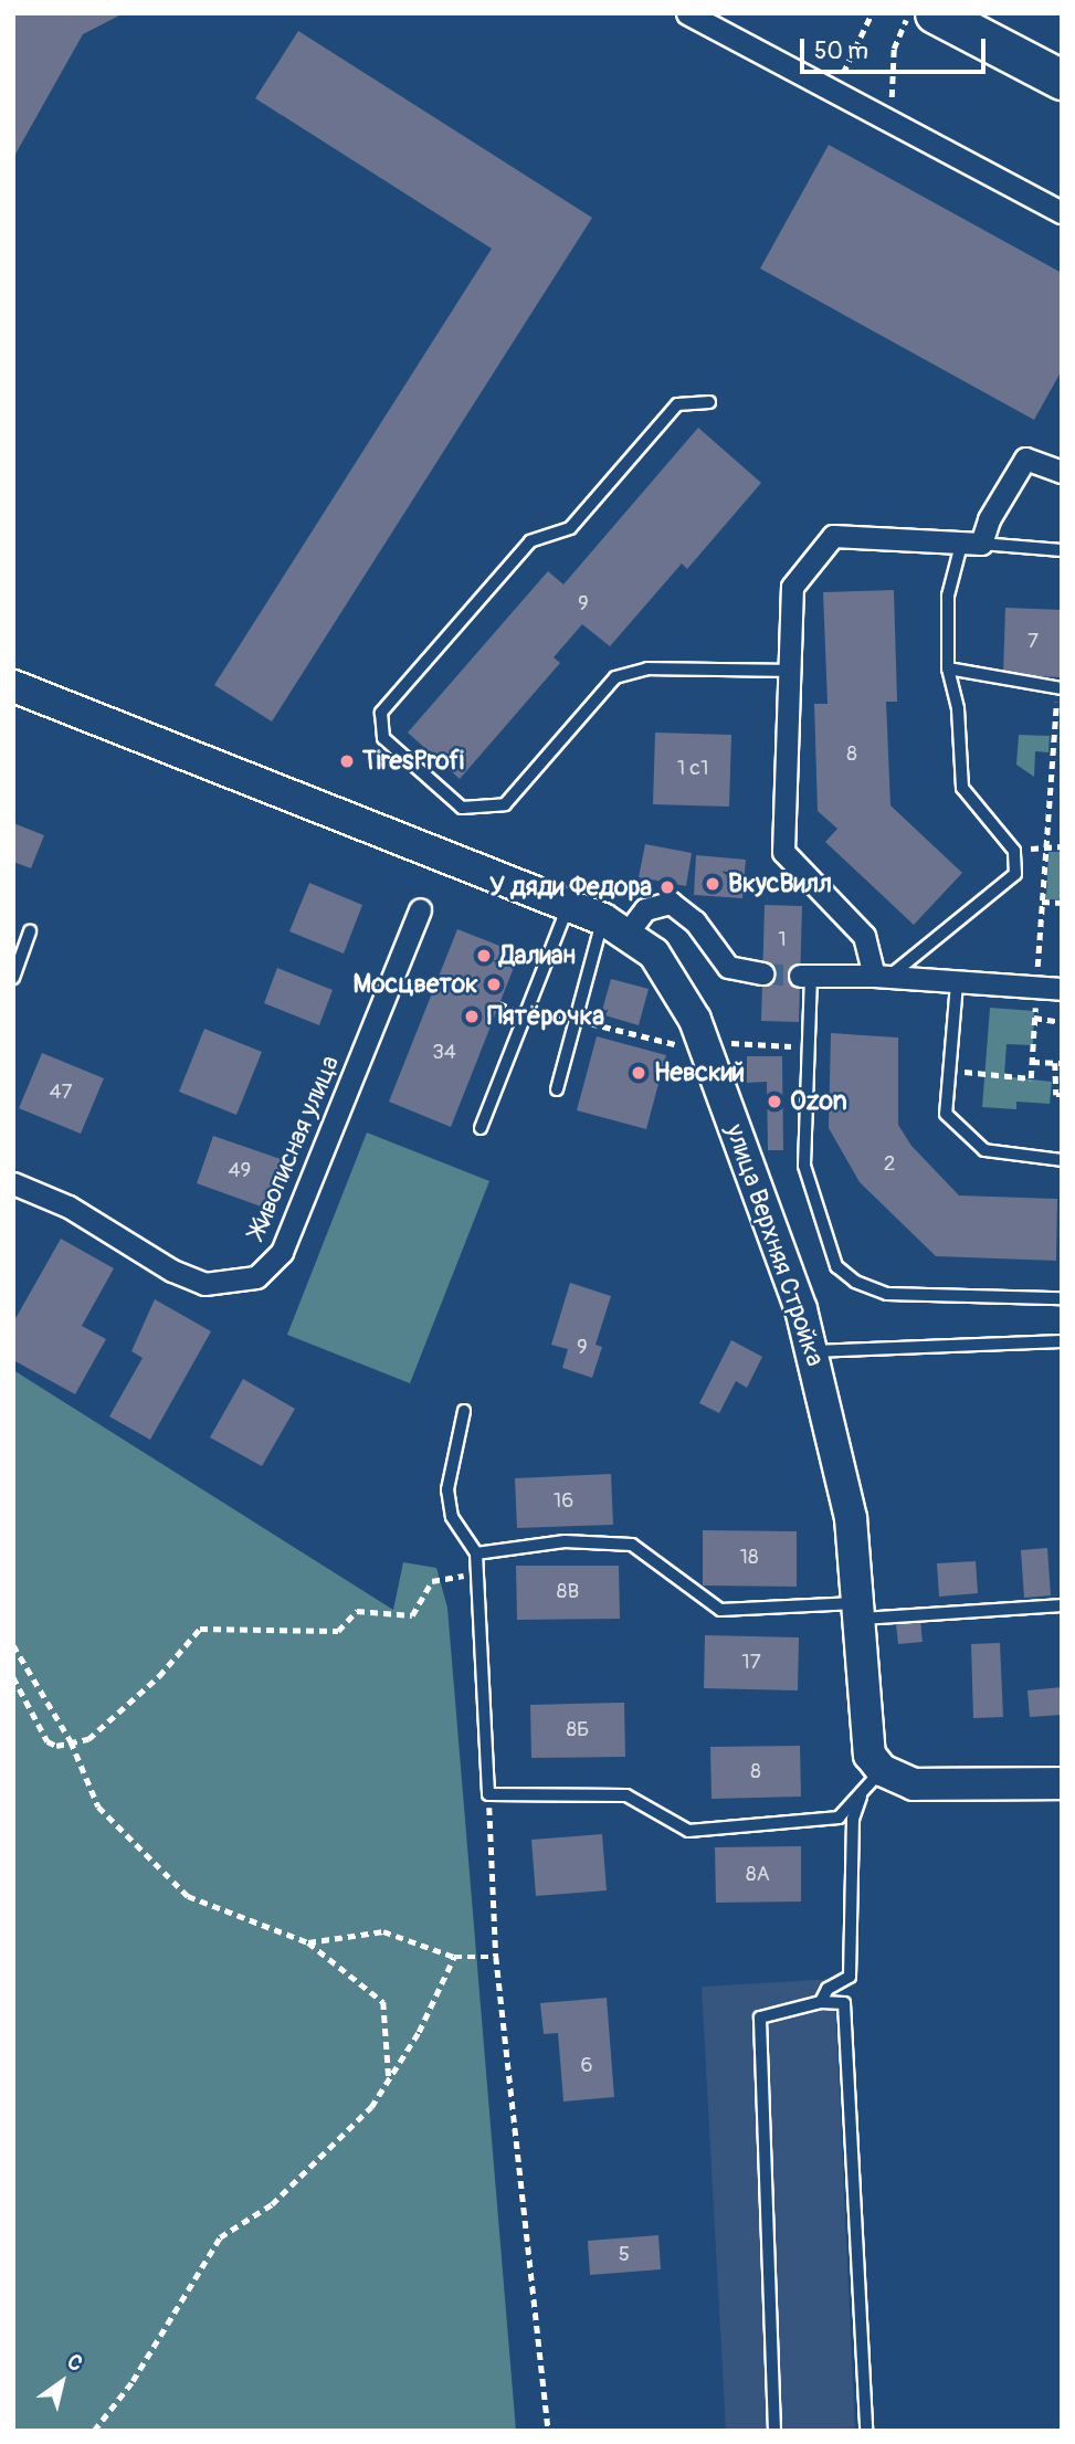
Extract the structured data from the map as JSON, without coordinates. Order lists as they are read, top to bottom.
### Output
{
  "streets": {
    "street": ["Живописная улица", "улица Верхняя Стройка"]
  },
  "places": [
    "TiresProfi",
    "ВкусВилл",
    "У дяди Федора",
    "Далиан",
    "Мосцветок",
    "Пятёрочка",
    "Невский",
    "Ozon"
  ],
  "house_numbers": [
    "9",
    "7",
    "8",
    "1 с1",
    "1",
    "34",
    "47",
    "2",
    "49",
    "9",
    "16",
    "18",
    "8В",
    "17",
    "8Б",
    "8",
    "8А",
    "6",
    "5"
  ],
  "scale_bar": "50 m",
  "north": "top right"
}
